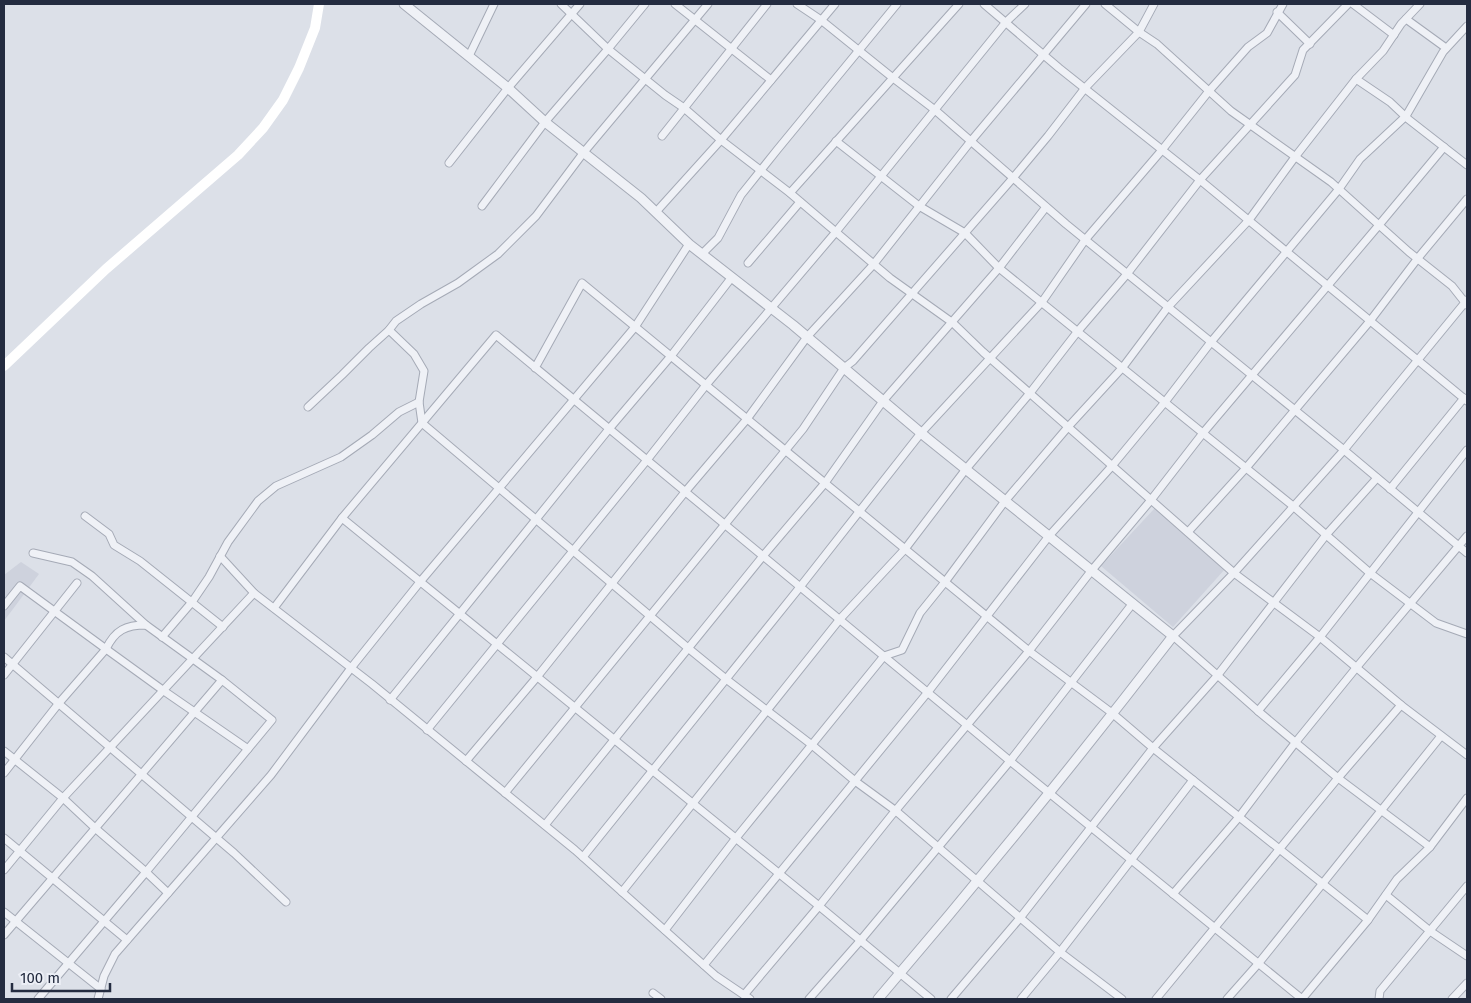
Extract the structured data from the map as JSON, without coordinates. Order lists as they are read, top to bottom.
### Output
{
  "scale_bar": "100 m"
}
